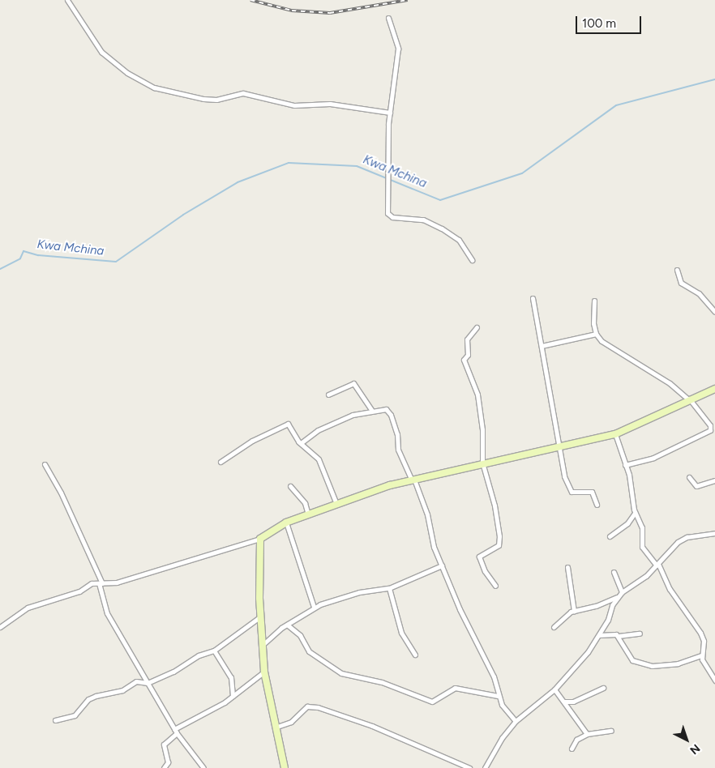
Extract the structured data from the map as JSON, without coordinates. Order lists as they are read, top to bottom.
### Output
{
  "water": ["Kwa Mchina"],
  "scale_bar": "100 m",
  "north": "bottom right"
}
